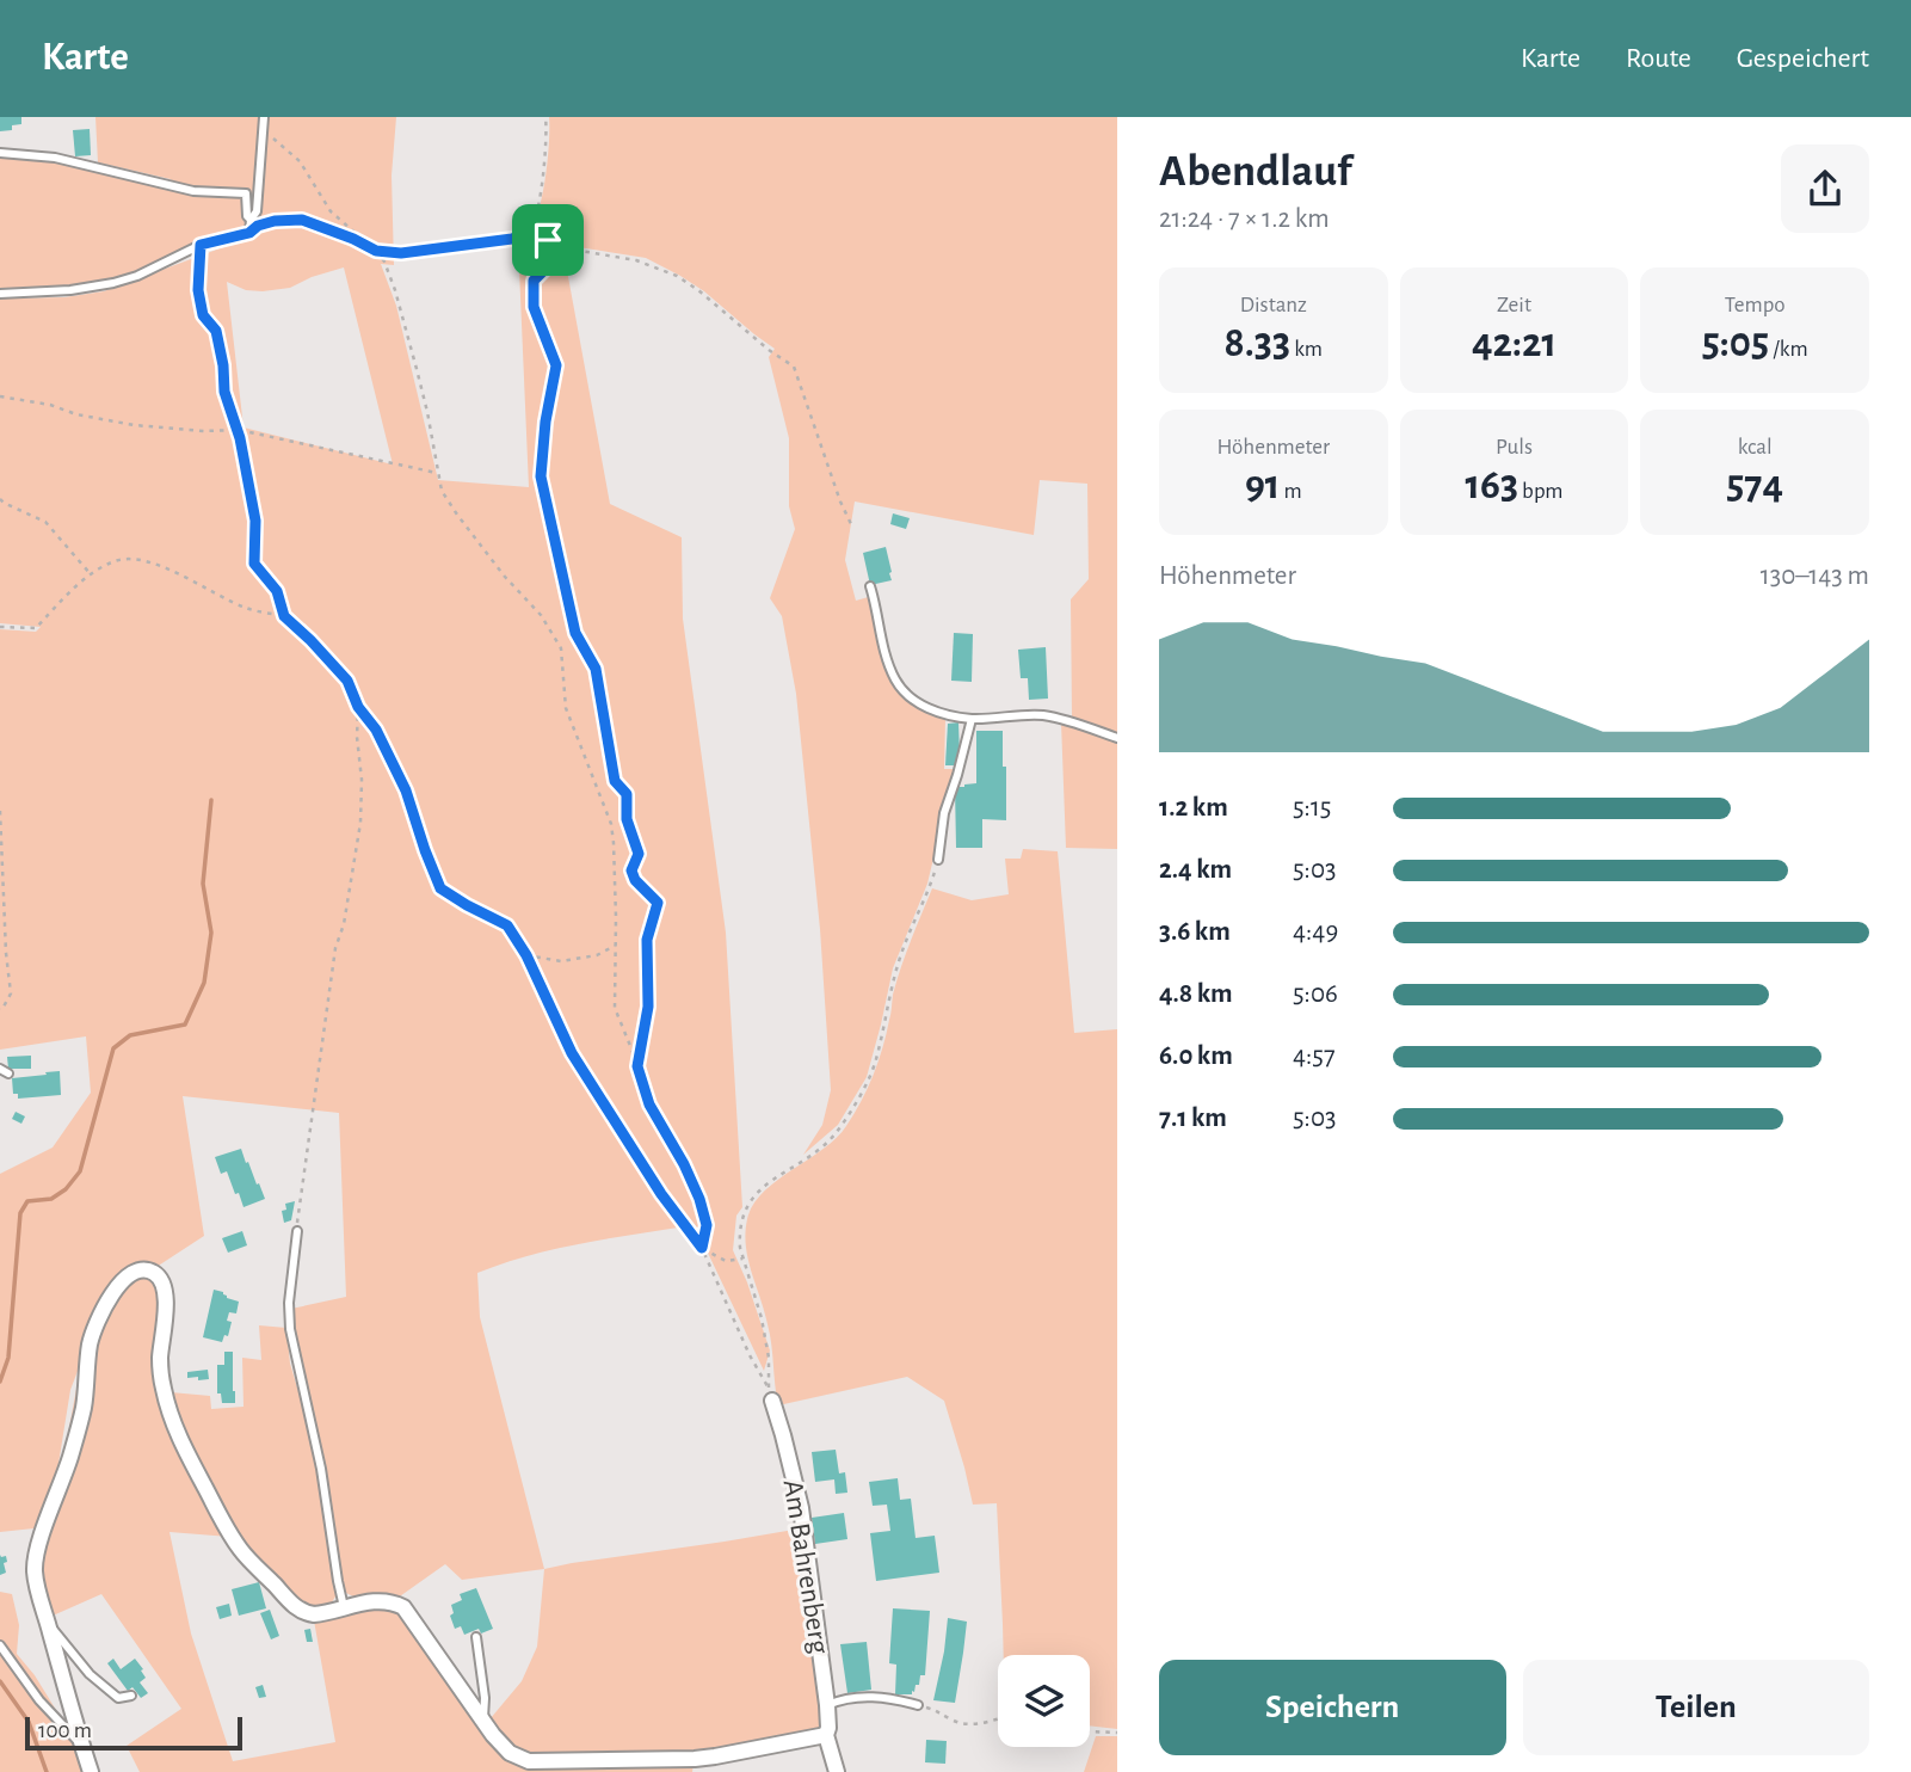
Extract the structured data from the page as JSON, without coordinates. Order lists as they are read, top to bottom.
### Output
{
  "streets": {
    "street": ["Am Bahrenberg"]
  },
  "scale_bar": "100 m",
  "page": {
    "header": "Karte",
    "nav": ["Karte", "Route", "Gespeichert"],
    "heading": ["Abendlauf", "21:24 · 7 × 1.2 km"],
    "stats": [
      ["Distanz", "8.33 km"],
      ["Zeit", "42:21"],
      ["Tempo", "5:05 /km"],
      ["Höhenmeter", "91 m"],
      ["Puls", "163 bpm"],
      ["kcal", "574"]
    ],
    "chart": ["Höhenmeter", "130–143 m"],
    "list": [
      {
        "name": "1.2 km",
        "note": "5:15"
      },
      {
        "name": "2.4 km",
        "note": "5:03"
      },
      {
        "name": "3.6 km",
        "note": "4:49"
      },
      {
        "name": "4.8 km",
        "note": "5:06"
      },
      {
        "name": "6.0 km",
        "note": "4:57"
      },
      {
        "name": "7.1 km",
        "note": "5:03"
      }
    ],
    "buttons": ["Speichern", "Teilen"],
    "scale": "100 m"
  }
}
